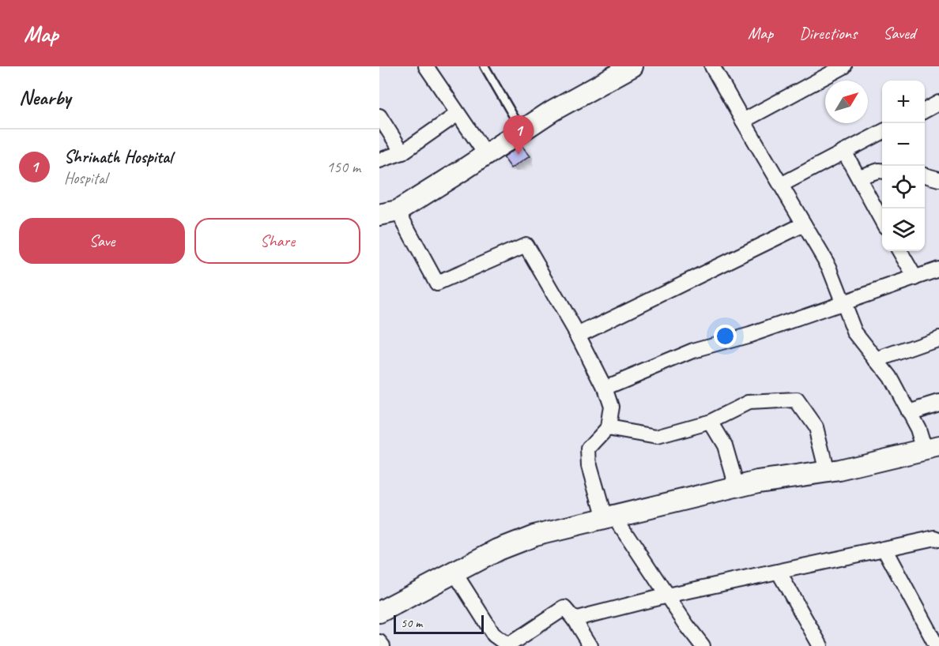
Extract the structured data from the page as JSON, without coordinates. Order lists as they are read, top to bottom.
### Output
{
  "scale_bar": "50 m",
  "north": "top right",
  "page": {
    "header": "Map",
    "nav": ["Map", "Directions", "Saved"],
    "heading": "Nearby",
    "map_buttons": ["+", "−"],
    "pins": "1",
    "list": [
      {
        "mark": "1",
        "name": "Shrinath Hospital",
        "note": "Hospital",
        "value": "150 m"
      }
    ],
    "buttons": ["Save", "Share"],
    "scale": "50 m"
  }
}
